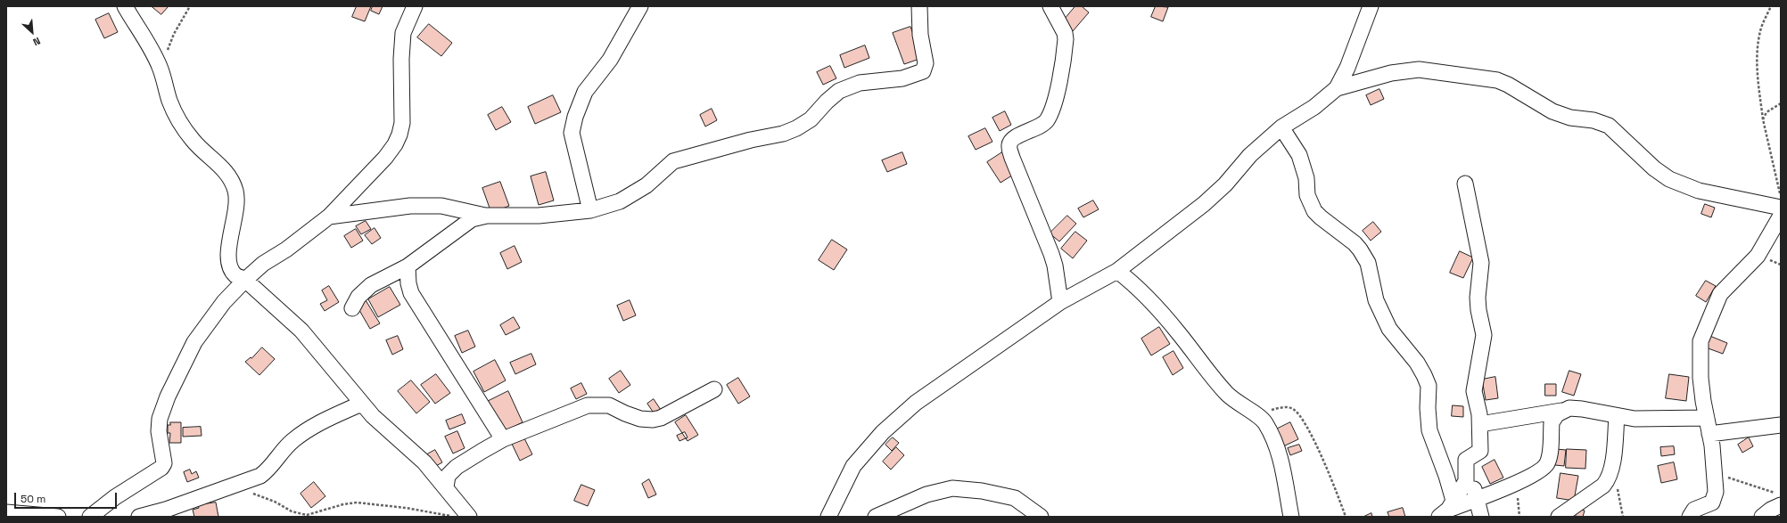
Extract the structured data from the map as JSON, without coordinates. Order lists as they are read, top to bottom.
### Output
{
  "scale_bar": "50 m",
  "north": "bottom right"
}
